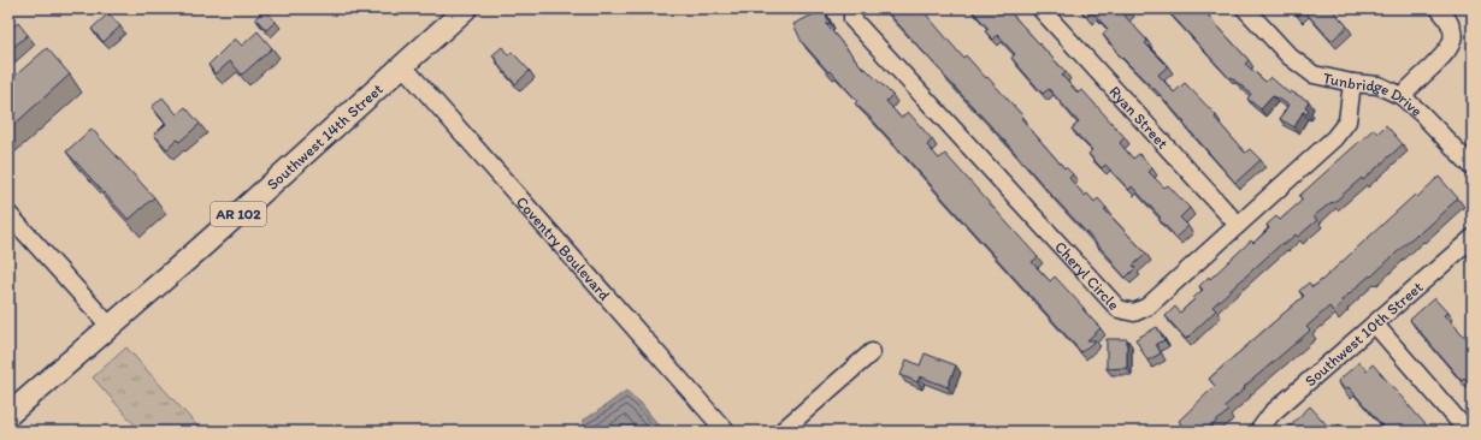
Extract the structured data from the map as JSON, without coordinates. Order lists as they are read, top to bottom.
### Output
{
  "streets": {
    "main road": ["Southwest 14th Street", "AR 102"],
    "street": [
      "Tunbridge Drive",
      "Ryan Street",
      "Coventry Boulevard",
      "Cheryl Circle",
      "Southwest 10th Street"
    ]
  },
  "crossings": [
    ["Tunbridge Drive", "Cheryl Circle"],
    ["Ryan Street", "Cheryl Circle"],
    ["Southwest 14th Street", "Coventry Boulevard"]
  ]
}
